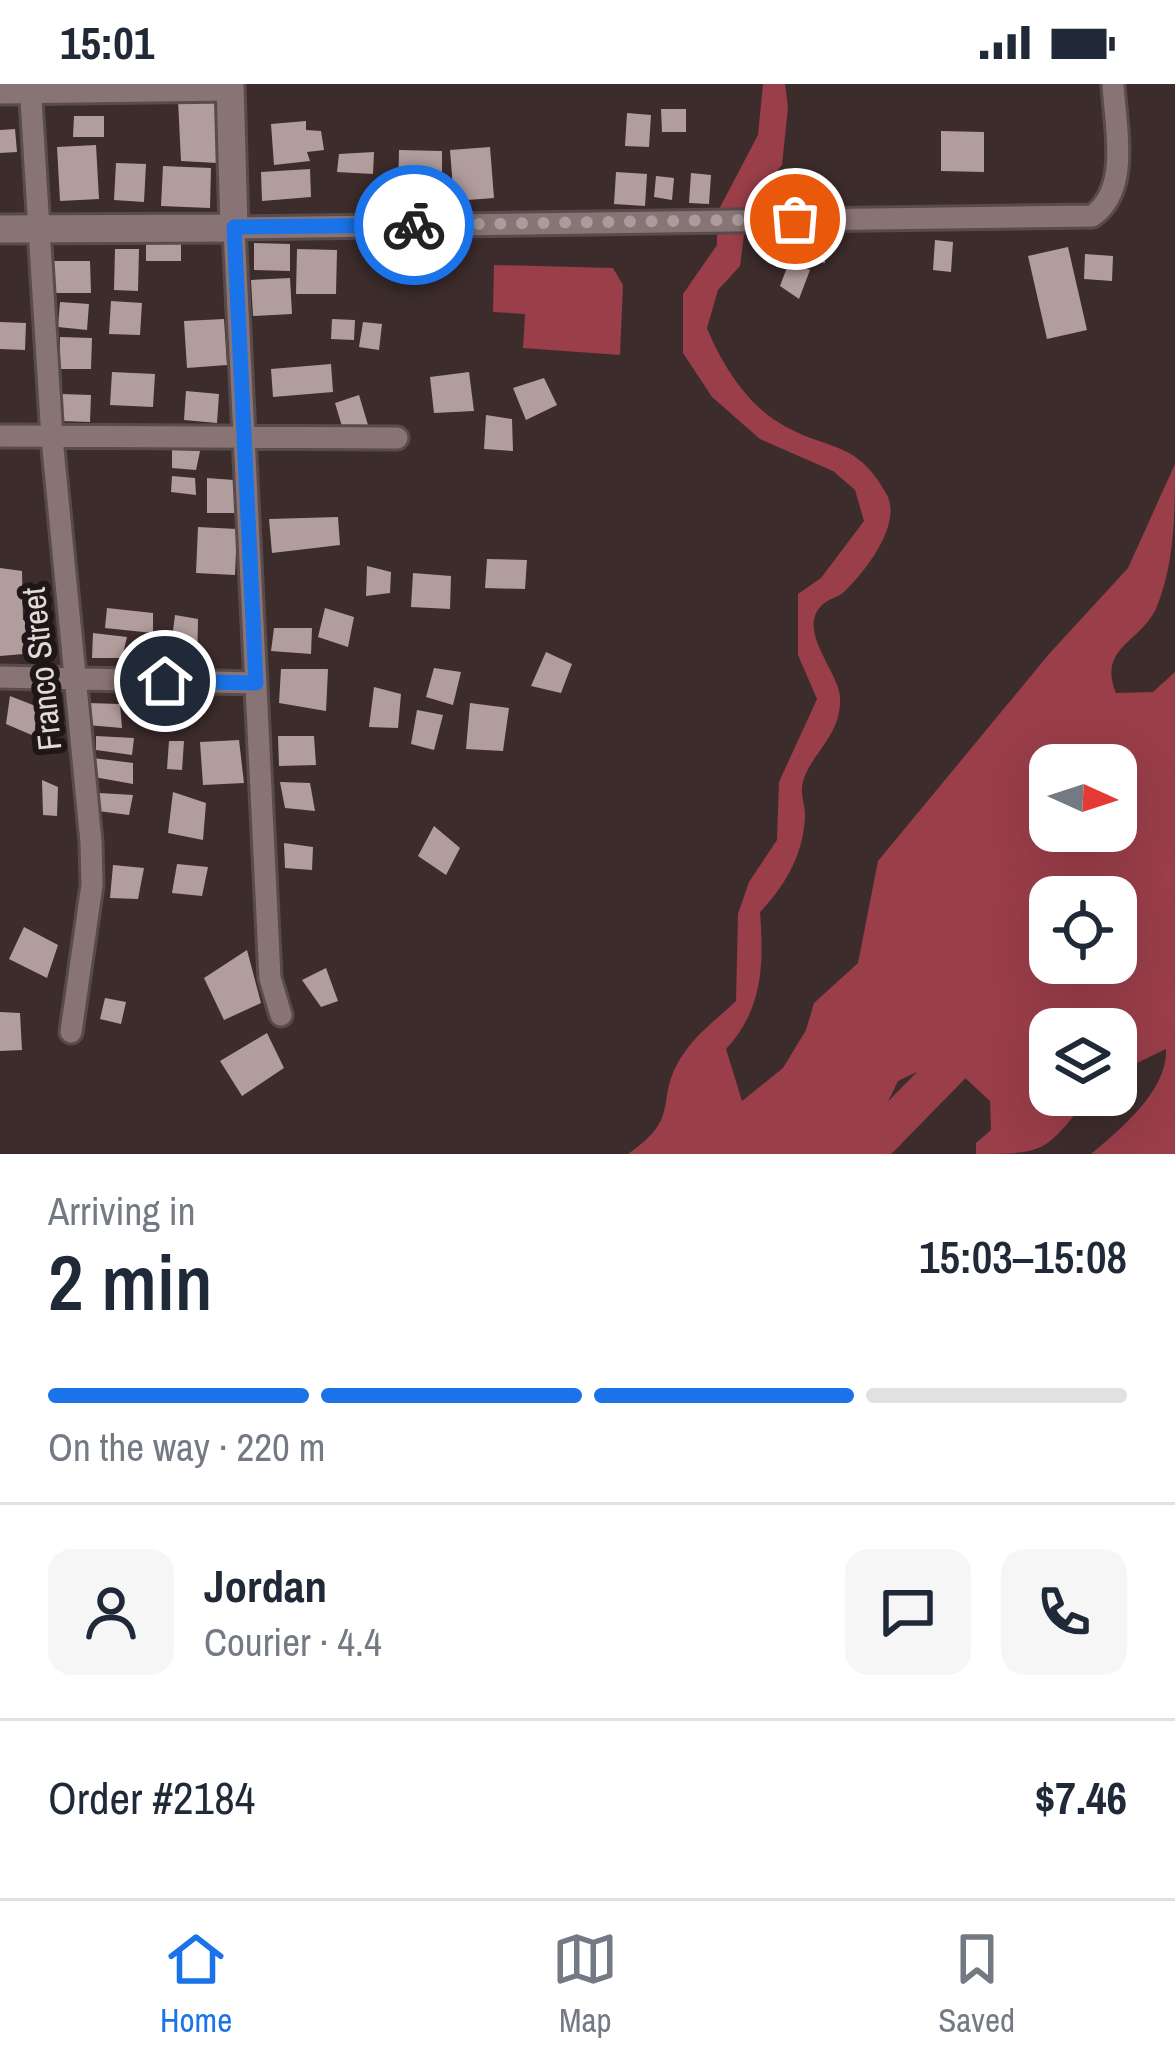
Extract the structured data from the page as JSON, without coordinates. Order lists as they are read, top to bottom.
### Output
{
  "streets": {
    "street": ["Franco Street"]
  },
  "north": "right",
  "page": {
    "status": "15:01",
    "heading": ["2 min", "Arriving in", "15:03–15:08"],
    "panel": [
      "Jordan",
      "Courier · 4.4",
      "Order #2184",
      "$7.46"
    ],
    "bar": "On the way · 220 m",
    "tabs": ["Home", "Map", "Saved"]
  }
}
